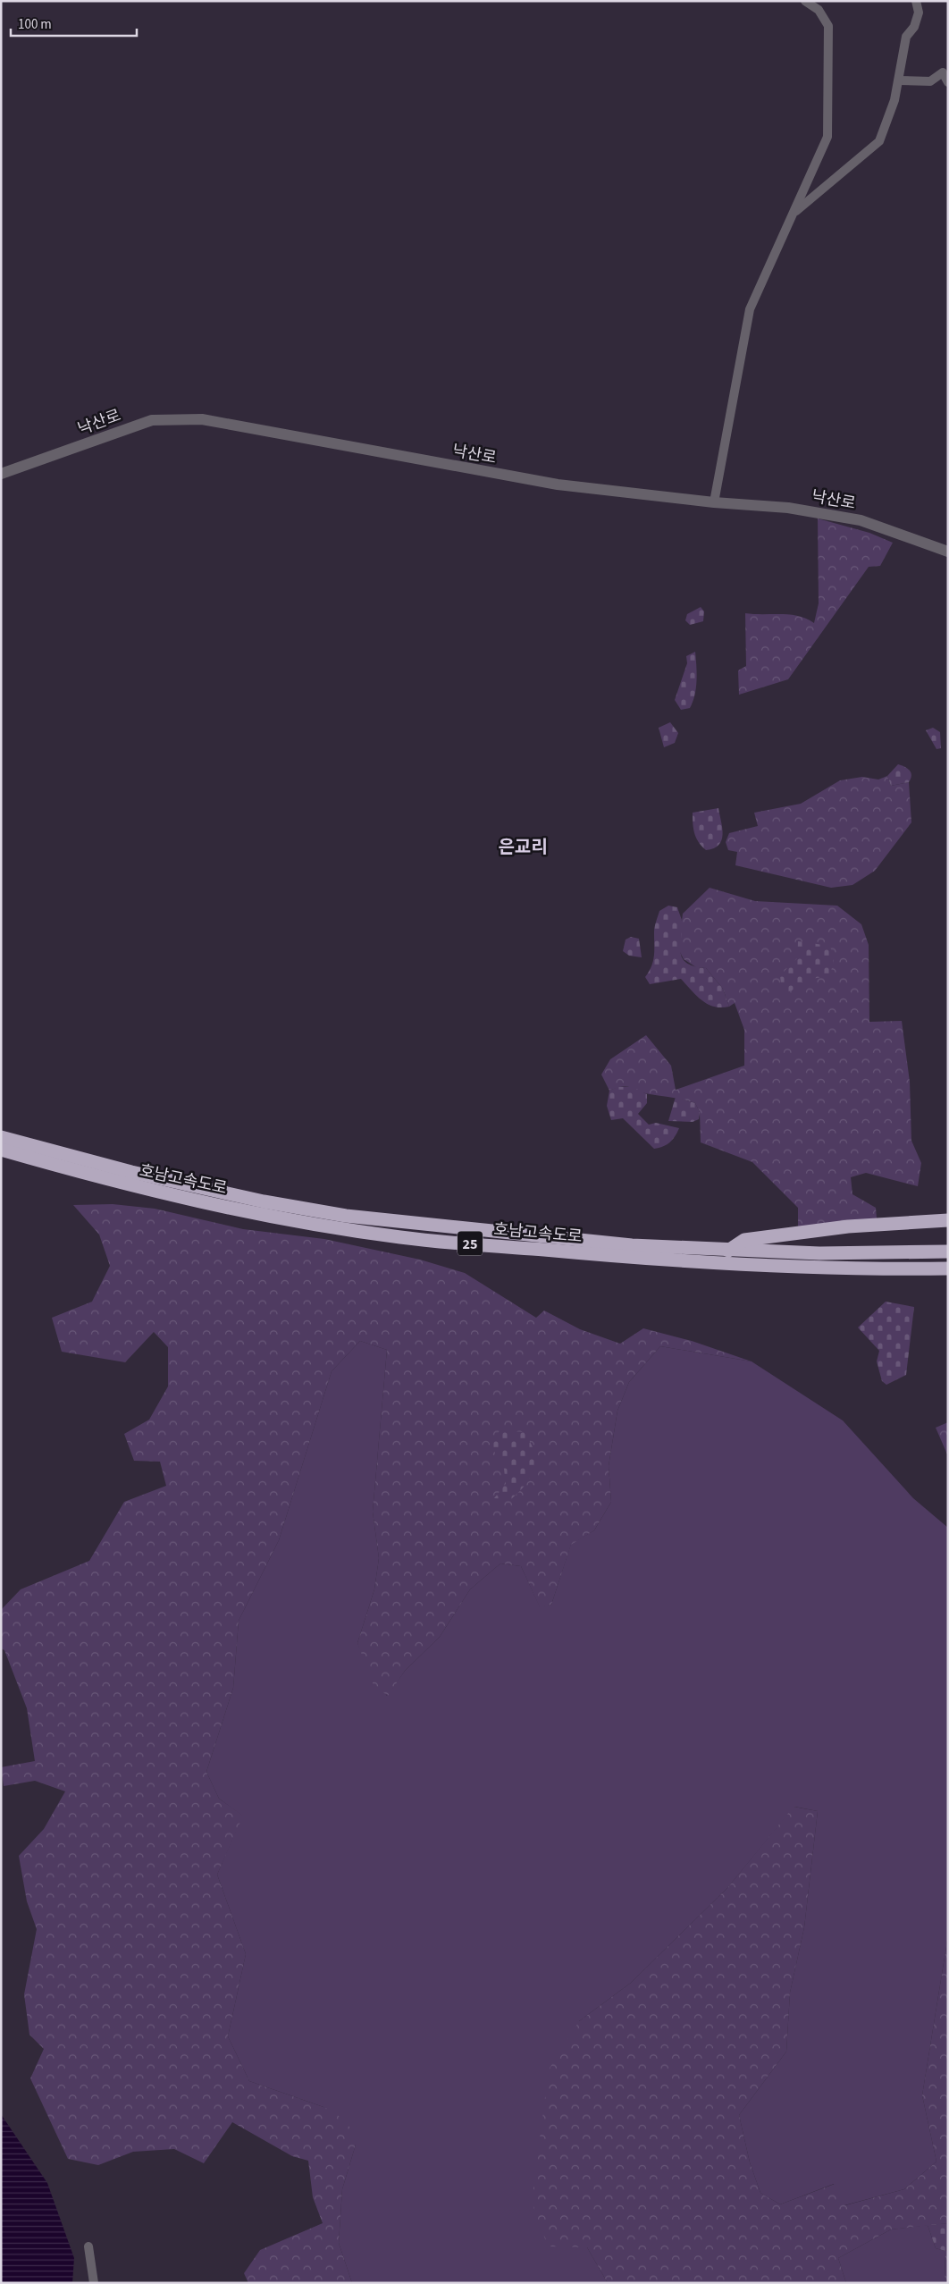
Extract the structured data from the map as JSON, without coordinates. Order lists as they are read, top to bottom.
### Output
{
  "streets": {
    "highway": ["호남고속도로", "25"],
    "street": ["낙산로"]
  },
  "districts": ["은교리"],
  "scale_bar": "100 m"
}
